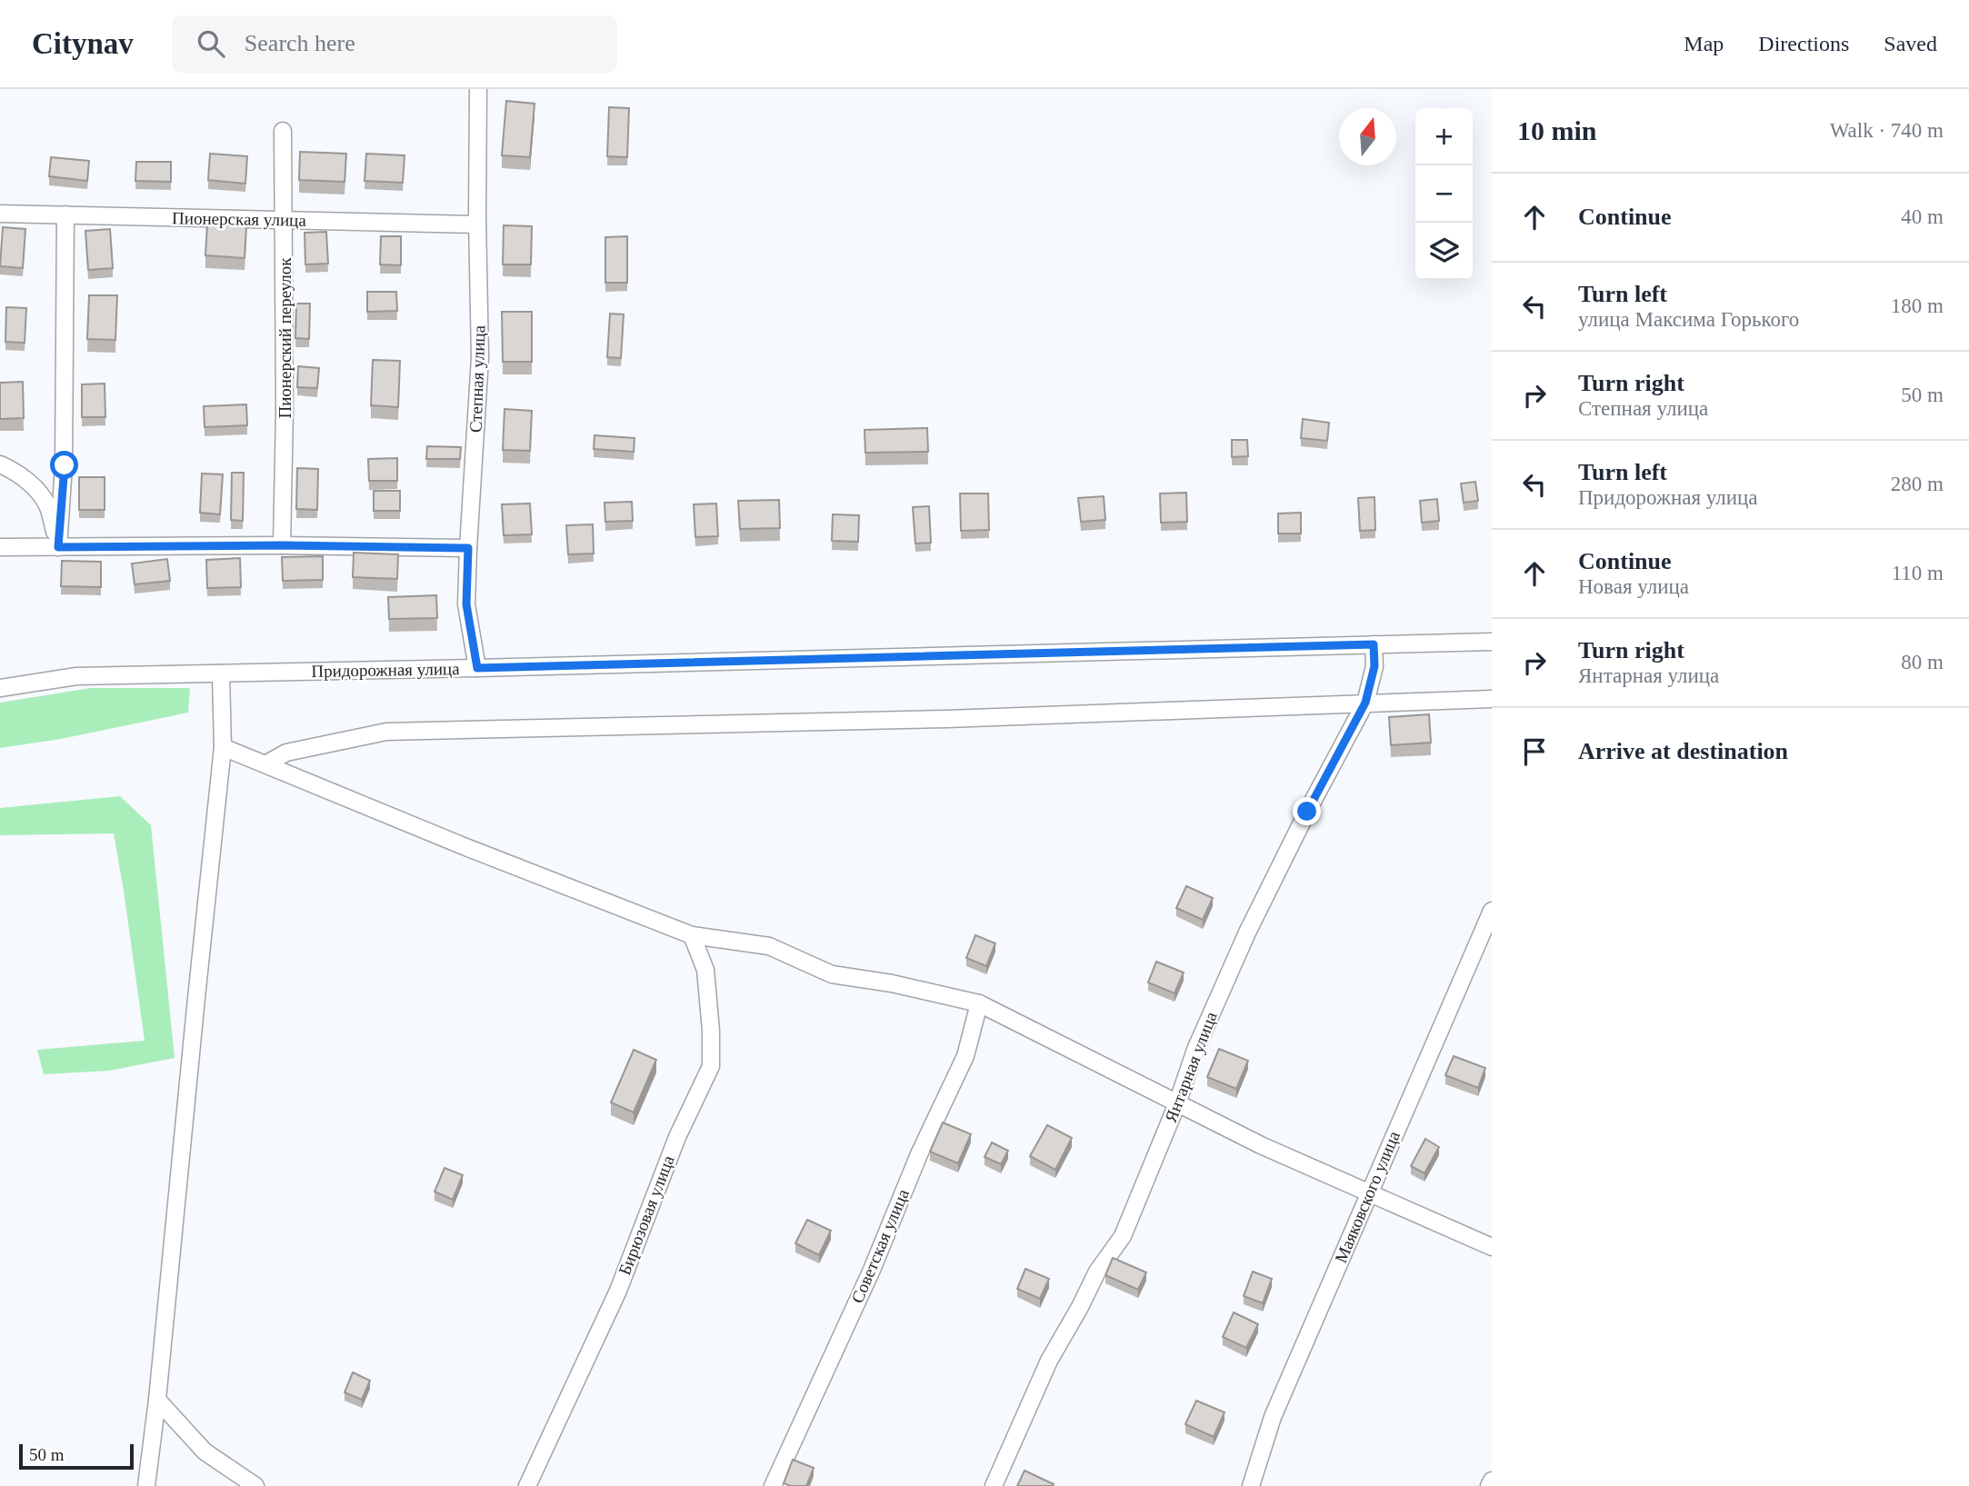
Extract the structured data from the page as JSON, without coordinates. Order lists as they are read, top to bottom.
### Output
{
  "streets": {
    "street": [
      "Пионерская улица",
      "Пионерский переулок",
      "Степная улица",
      "Придорожная улица",
      "Янтарная улица",
      "Маяковского улица",
      "Бирюзовая улица",
      "Советская улица"
    ]
  },
  "crossings": [
    ["Пионерская улица", "Пионерский переулок"],
    ["Пионерская улица", "Степная улица"],
    ["Степная улица", "Придорожная улица"],
    ["Придорожная улица", "Янтарная улица"]
  ],
  "scale_bar": "50 m",
  "north": "top",
  "page": {
    "header": "Citynav",
    "search": "Search here",
    "nav": ["Map", "Directions", "Saved"],
    "heading": ["10 min", "Walk · 740 m"],
    "map_buttons": ["+", "−"],
    "list": [
      ["Continue", "40 m"],
      ["Turn left", "улица Максима Горького", "180 m"],
      ["Turn right", "Степная улица", "50 m"],
      ["Turn left", "Придорожная улица", "280 m"],
      ["Continue", "Новая улица", "110 m"],
      ["Turn right", "Янтарная улица", "80 m"],
      "Arrive at destination"
    ],
    "scale": "50 m"
  }
}
